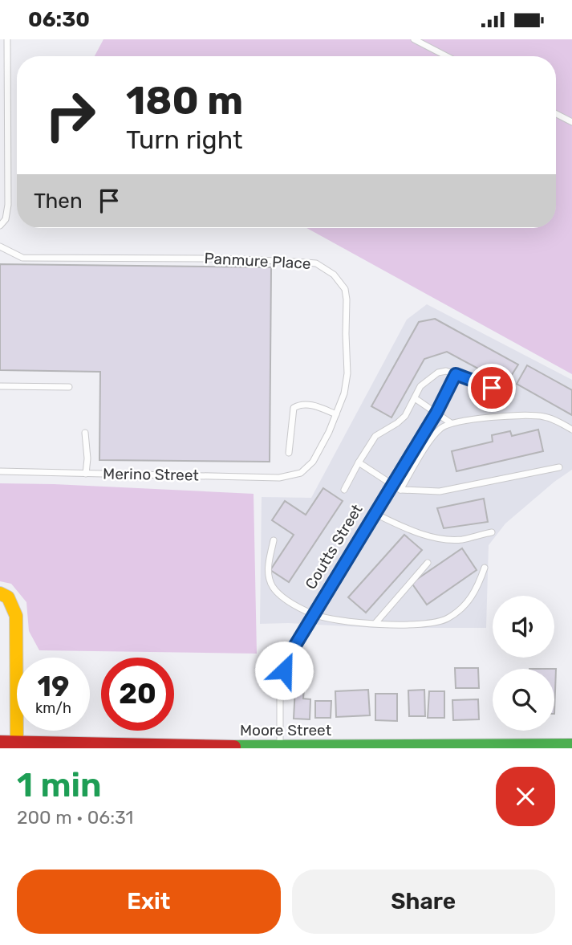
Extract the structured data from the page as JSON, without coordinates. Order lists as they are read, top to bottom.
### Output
{
  "streets": {
    "street": ["Moore Street"],
    "lane": ["Panmure Place", "Merino Street", "Coutts Street"]
  },
  "crossings": [
    ["Panmure Place", "Merino Street"],
    ["Coutts Street", "Moore Street"]
  ],
  "page": {
    "status": "06:30",
    "turn": ["180 m", "Turn right"],
    "then": "Then",
    "speed": "19 km/h",
    "limit": "20",
    "heading": ["1 min", "200 m · 06:31"],
    "buttons": ["Exit", "Share"]
  }
}
